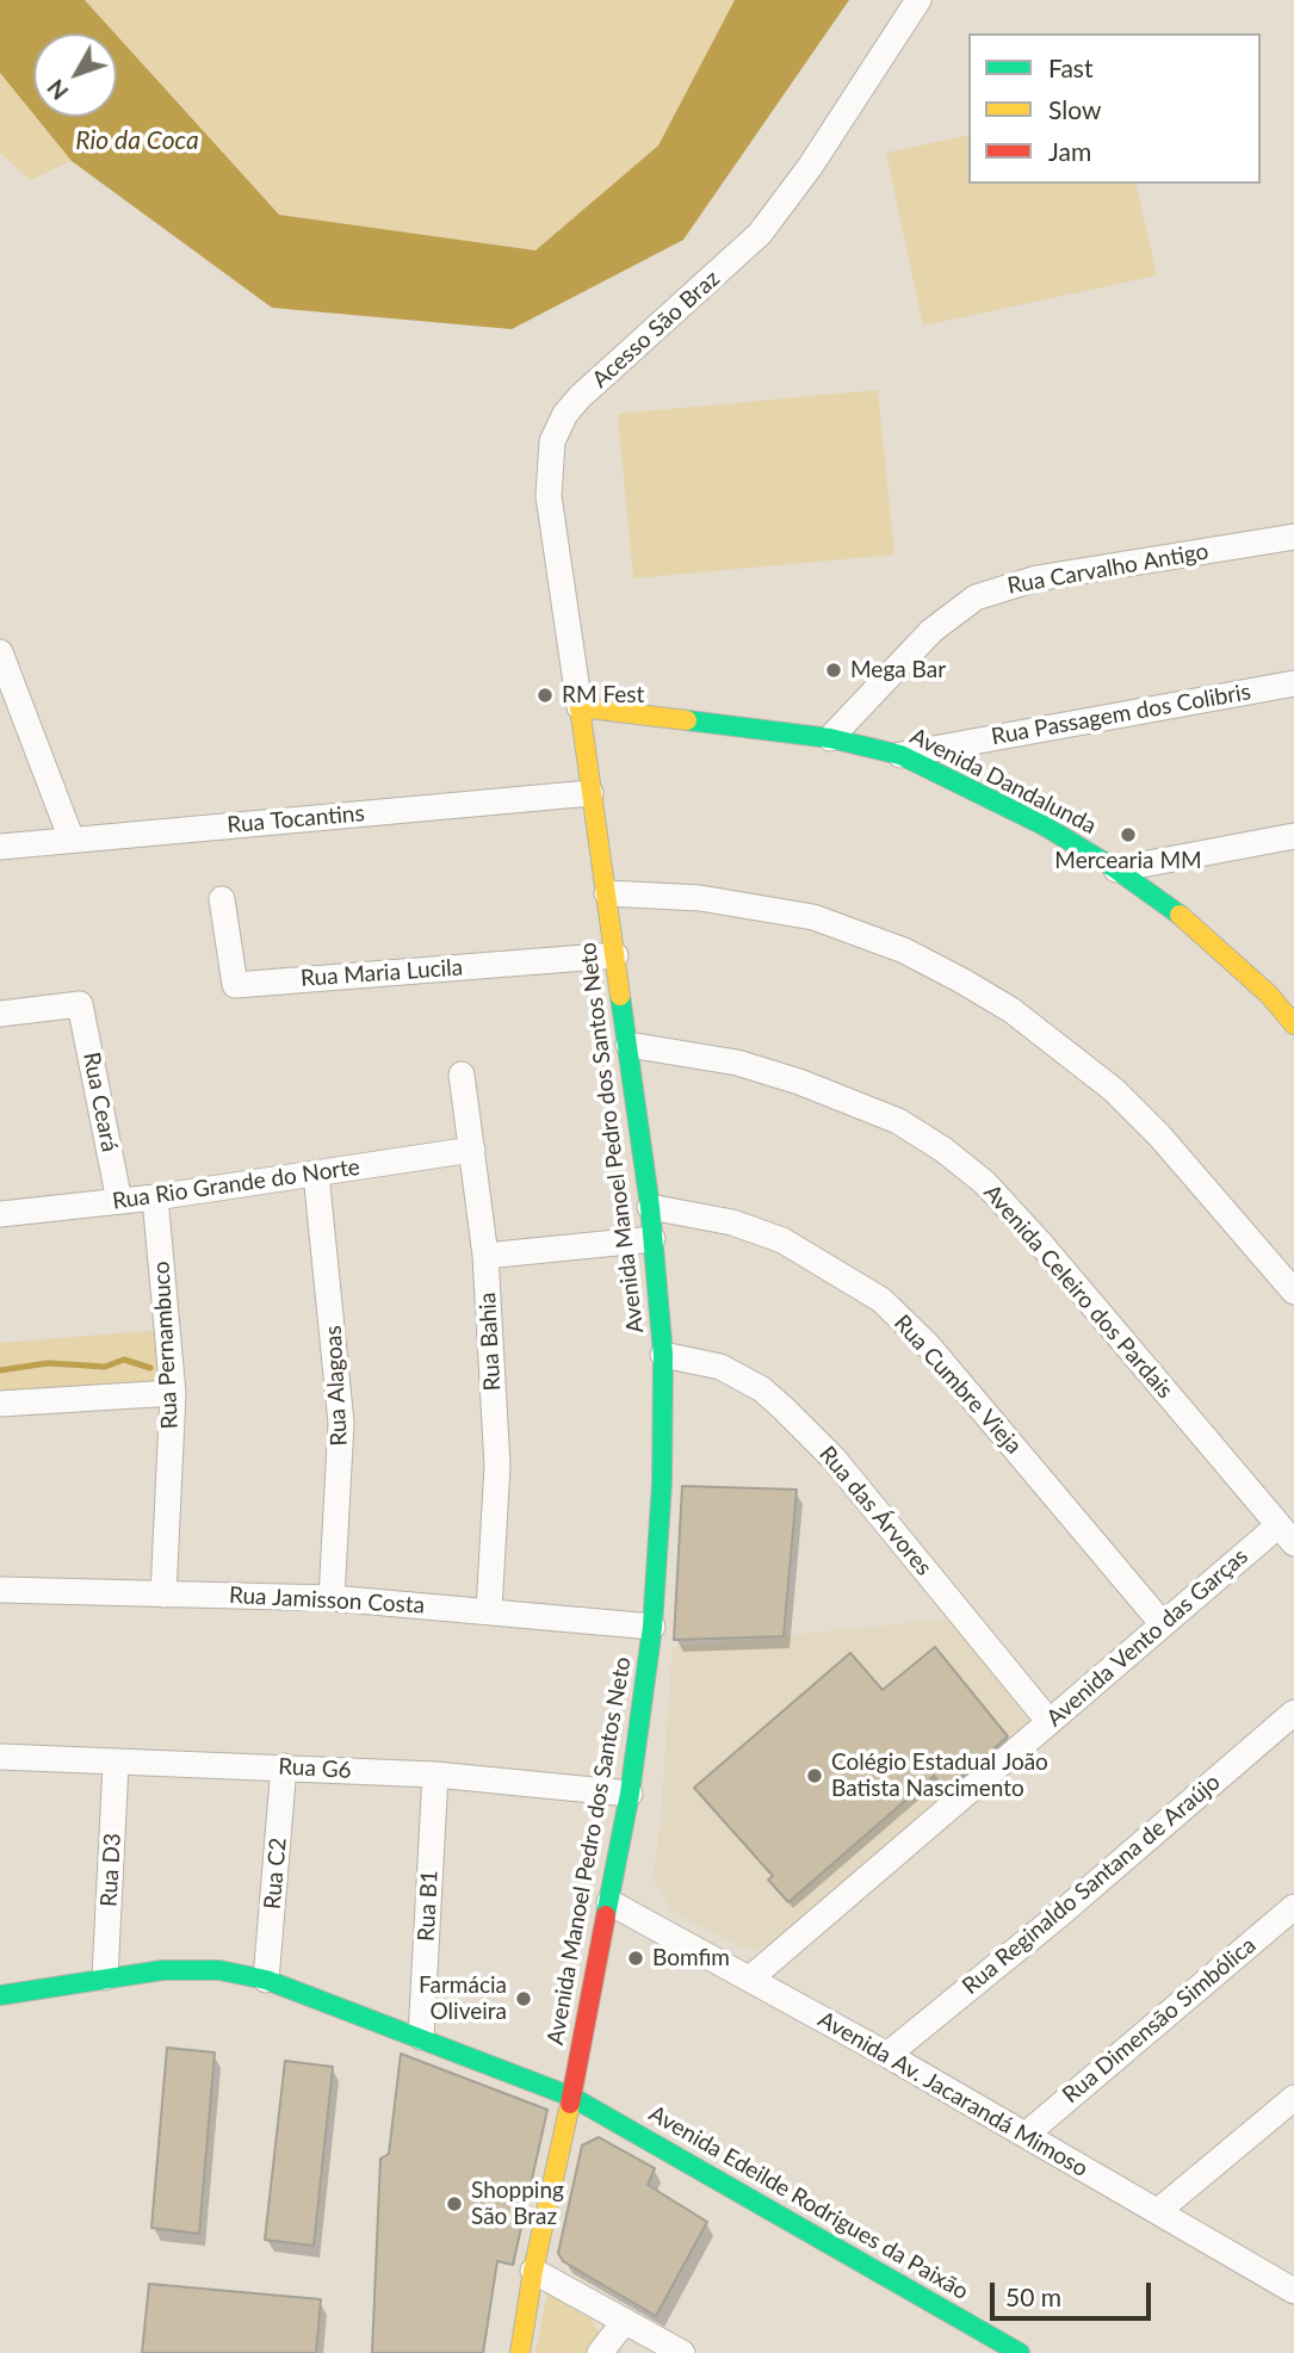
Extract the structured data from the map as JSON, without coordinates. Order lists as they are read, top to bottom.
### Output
{
  "streets": {
    "street": [
      "Acesso São Braz",
      "Rua Carvalho Antigo",
      "Rua Passagem dos Colibris",
      "Avenida Dandalunda",
      "Rua Tocantins",
      "Rua Maria Lucila",
      "Rua Ceará",
      "Avenida Manoel Pedro dos Santos Neto",
      "Rua Rio Grande do Norte",
      "Avenida Celeiro dos Pardais",
      "Rua Bahia",
      "Rua Pernambuco",
      "Rua Cumbre Vieja",
      "Rua Alagoas",
      "Rua das Árvores",
      "Rua Jamisson Costa",
      "Avenida Vento das Garças",
      "Rua G6",
      "Rua D3",
      "Rua C2",
      "Rua Reginaldo Santana de Araújo",
      "Rua B1",
      "Rua Dimensão Simbólica",
      "Avenida Av. Jacarandá Mimoso",
      "Avenida Edeilde Rodrigues da Paixão"
    ]
  },
  "crossings": [
    ["Acesso São Braz", "Avenida Dandalunda"],
    ["Acesso São Braz", "Avenida Manoel Pedro dos Santos Neto"],
    ["Rua Carvalho Antigo", "Avenida Dandalunda"],
    ["Rua Passagem dos Colibris", "Avenida Dandalunda"],
    ["Avenida Dandalunda", "Avenida Manoel Pedro dos Santos Neto"],
    ["Rua Tocantins", "Avenida Manoel Pedro dos Santos Neto"],
    ["Rua Maria Lucila", "Avenida Manoel Pedro dos Santos Neto"],
    ["Rua Ceará", "Rua Rio Grande do Norte"],
    ["Avenida Manoel Pedro dos Santos Neto", "Avenida Celeiro dos Pardais"],
    ["Avenida Manoel Pedro dos Santos Neto", "Rua Cumbre Vieja"],
    ["Avenida Manoel Pedro dos Santos Neto", "Rua das Árvores"],
    ["Avenida Manoel Pedro dos Santos Neto", "Rua Jamisson Costa"],
    ["Avenida Manoel Pedro dos Santos Neto", "Rua G6"],
    ["Avenida Manoel Pedro dos Santos Neto", "Avenida Av. Jacarandá Mimoso"],
    ["Avenida Manoel Pedro dos Santos Neto", "Avenida Edeilde Rodrigues da Paixão"],
    ["Rua Rio Grande do Norte", "Rua Bahia"],
    ["Rua Rio Grande do Norte", "Rua Pernambuco"],
    ["Rua Rio Grande do Norte", "Rua Alagoas"],
    ["Avenida Celeiro dos Pardais", "Avenida Vento das Garças"],
    ["Rua Bahia", "Rua Jamisson Costa"],
    ["Rua Pernambuco", "Rua Jamisson Costa"],
    ["Rua Cumbre Vieja", "Avenida Vento das Garças"],
    ["Rua Alagoas", "Rua Jamisson Costa"],
    ["Rua das Árvores", "Avenida Vento das Garças"],
    ["Avenida Vento das Garças", "Avenida Av. Jacarandá Mimoso"],
    ["Rua G6", "Rua D3"],
    ["Rua G6", "Rua C2"],
    ["Rua G6", "Rua B1"],
    ["Rua D3", "Avenida Edeilde Rodrigues da Paixão"],
    ["Rua C2", "Avenida Edeilde Rodrigues da Paixão"],
    ["Rua Reginaldo Santana de Araújo", "Avenida Av. Jacarandá Mimoso"],
    ["Rua B1", "Avenida Edeilde Rodrigues da Paixão"],
    ["Rua Dimensão Simbólica", "Avenida Av. Jacarandá Mimoso"]
  ],
  "water": ["Rio da Coca"],
  "places": [
    "Mega Bar",
    "RM Fest",
    "Mercearia MM",
    "Colégio Estadual João Batista Nascimento",
    "Bomfim",
    "Farmácia Oliveira",
    "Shopping São Braz"
  ],
  "legend": ["Fast", "Slow", "Jam"],
  "scale_bar": "50 m",
  "north": "bottom left"
}
